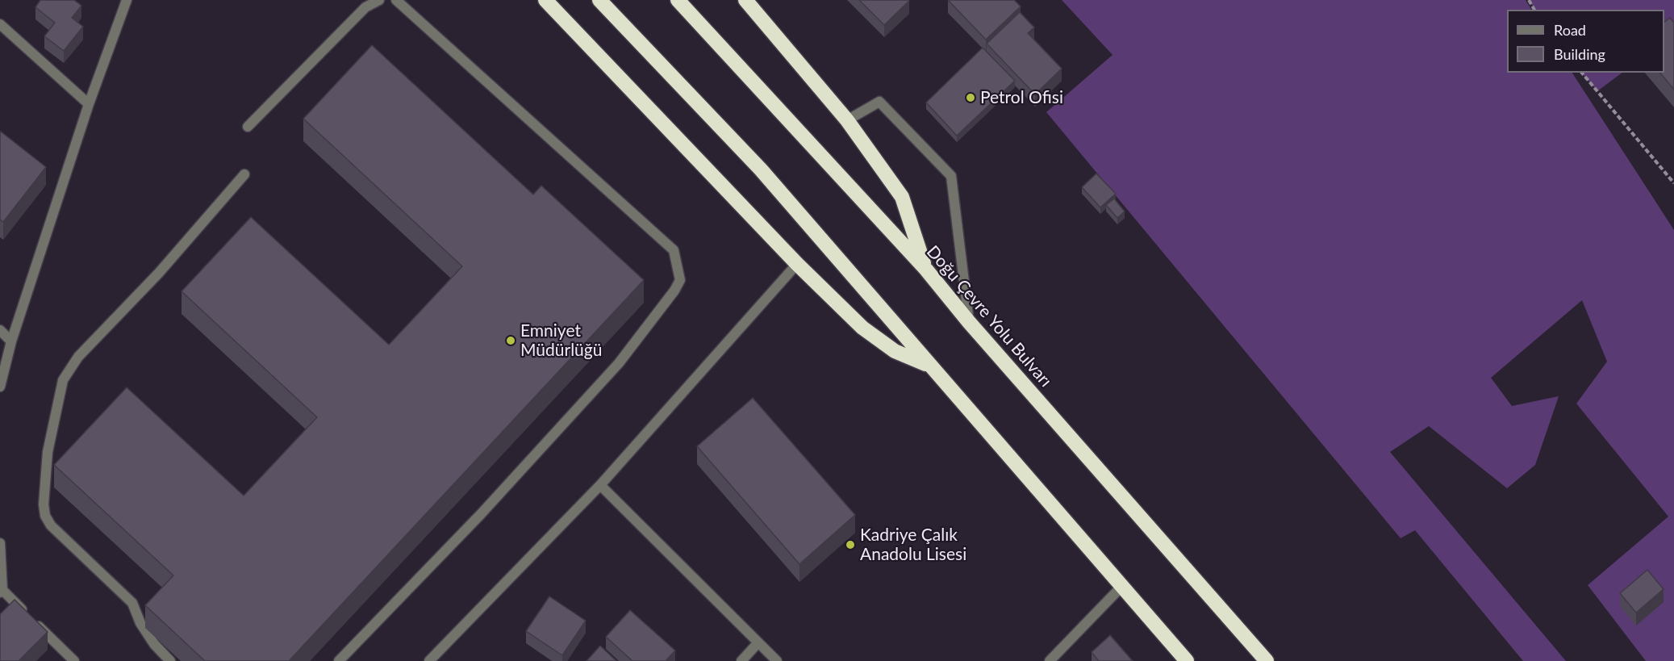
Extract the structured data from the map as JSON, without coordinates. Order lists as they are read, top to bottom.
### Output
{
  "streets": {
    "highway": ["Doğu Çevre Yolu Bulvarı"]
  },
  "places": ["Petrol Ofisi", "Emniyet Müdürlüğü", "Kadriye Çalık Anadolu Lisesi"],
  "legend": ["Road", "Building"]
}
